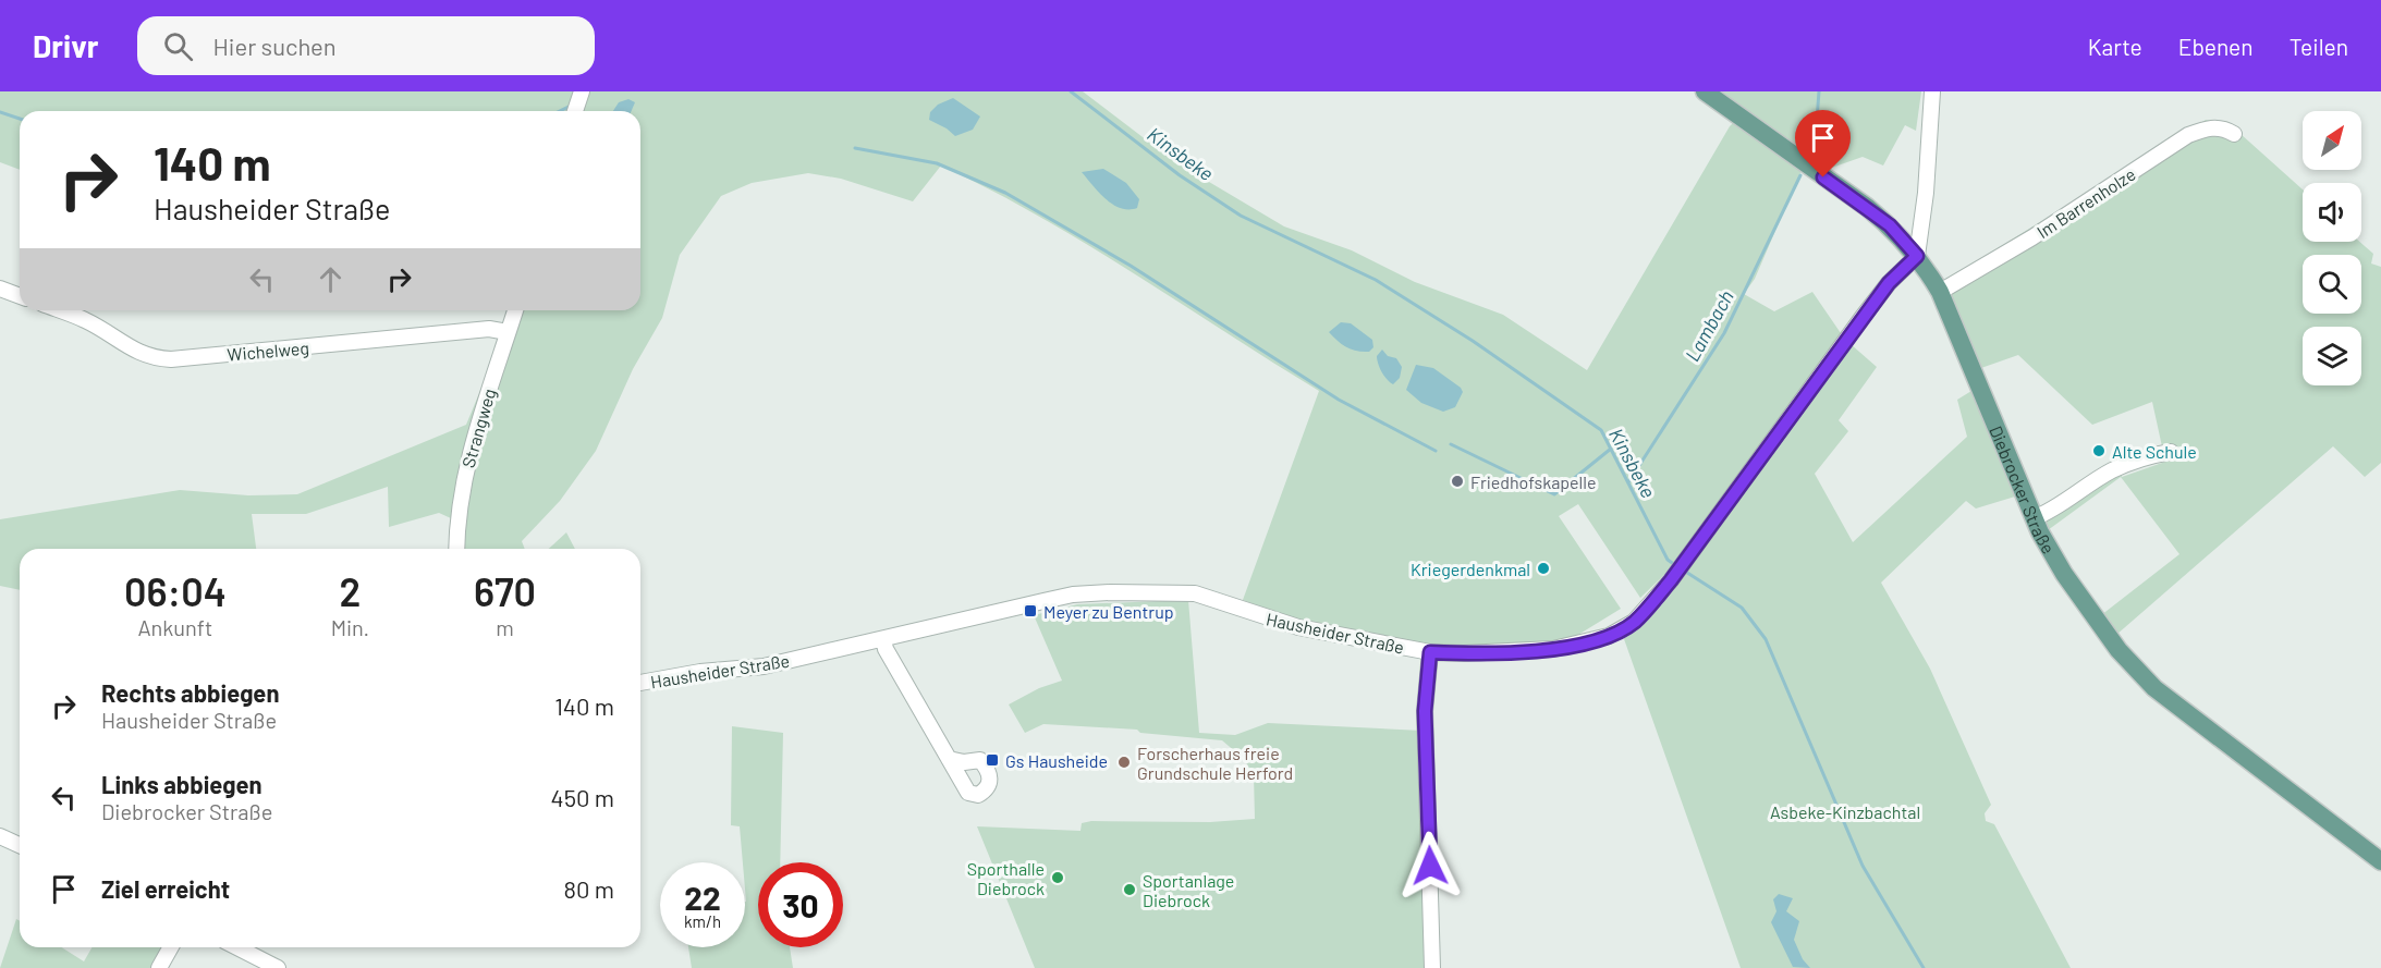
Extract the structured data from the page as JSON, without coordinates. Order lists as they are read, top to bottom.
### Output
{
  "streets": {
    "main road": ["Diebrocker Straße"],
    "street": [
      "Im Barrenholze",
      "Wichelweg",
      "Strangweg",
      "Hausheider Straße"
    ]
  },
  "crossings": [
    ["Im Barrenholze", "Diebrocker Straße"],
    ["Wichelweg", "Strangweg"],
    ["Diebrocker Straße", "Hausheider Straße"]
  ],
  "water": ["Kinsbeke", "Lambach"],
  "parks": ["Asbeke-Kinzbachtal"],
  "places": {
    "other": [
      "Alte Schule",
      "Friedhofskapelle",
      "Kriegerdenkmal",
      "Forscherhaus freie Grundschule Herford",
      "Sporthalle Diebrock",
      "Sportanlage Diebrock"
    ],
    "transit": ["Meyer zu Bentrup", "Gs Hausheide"]
  },
  "north": "top right",
  "page": {
    "header": "Drivr",
    "search": "Hier suchen",
    "nav": ["Karte", "Ebenen", "Teilen"],
    "turn": ["140 m", "Hausheider Straße"],
    "eta": [
      "06:04",
      "Ankunft",
      "2",
      "Min.",
      "670",
      "m"
    ],
    "list": [
      {
        "name": "Rechts abbiegen",
        "note": "Hausheider Straße",
        "value": "140 m"
      },
      {
        "name": "Links abbiegen",
        "note": "Diebrocker Straße",
        "value": "450 m"
      },
      {
        "name": "Ziel erreicht",
        "value": "80 m"
      }
    ],
    "speed": "22 km/h",
    "limit": "30"
  }
}
